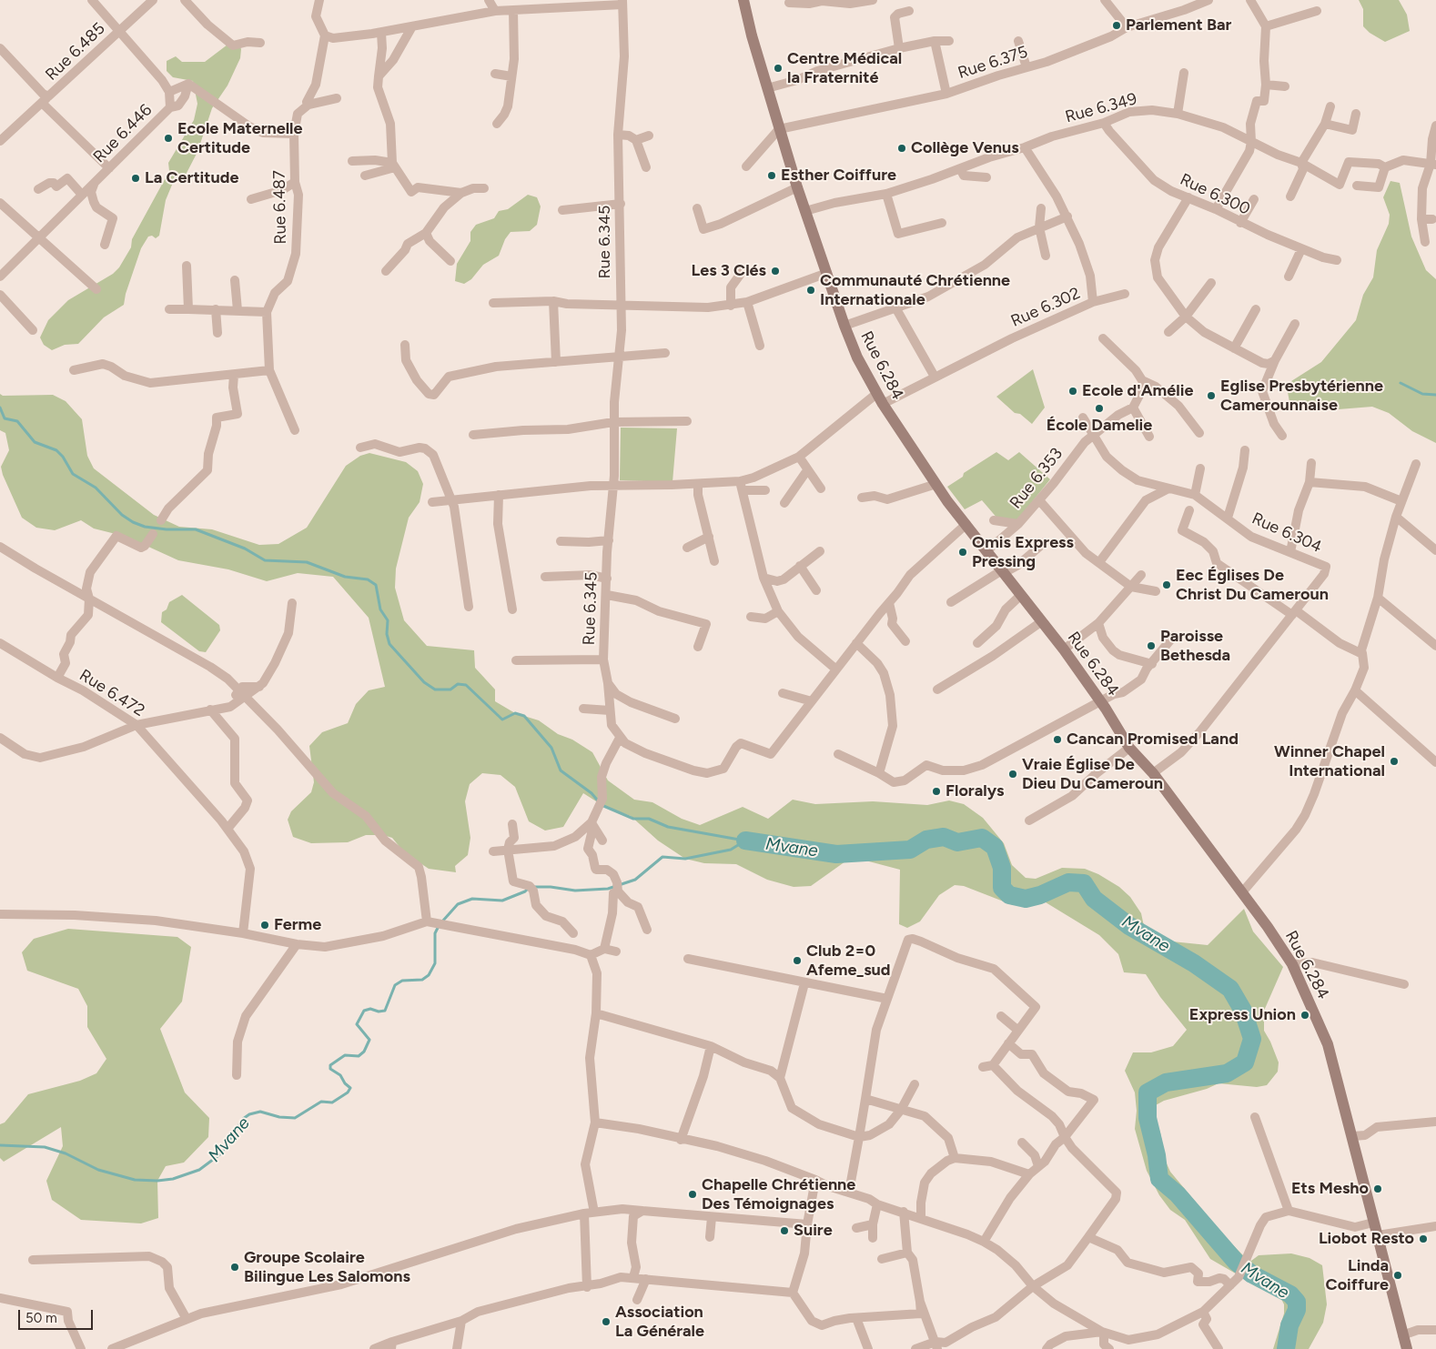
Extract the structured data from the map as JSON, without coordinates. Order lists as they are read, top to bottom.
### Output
{
  "streets": {
    "street": [
      "Rue 6.485",
      "Rue 6.375",
      "Rue 6.349",
      "Rue 6.446",
      "Rue 6.300",
      "Rue 6.487",
      "Rue 6.345",
      "Rue 6.302",
      "Rue 6.284",
      "Rue 6.353",
      "Rue 6.304",
      "Rue 6.472"
    ]
  },
  "crossings": [
    ["Rue 6.375", "Rue 6.284"],
    ["Rue 6.349", "Rue 6.300"],
    ["Rue 6.349", "Rue 6.302"],
    ["Rue 6.349", "Rue 6.284"],
    ["Rue 6.345", "Rue 6.302"],
    ["Rue 6.302", "Rue 6.284"],
    ["Rue 6.284", "Rue 6.353"],
    ["Rue 6.284", "Rue 6.304"],
    ["Rue 6.353", "Rue 6.304"]
  ],
  "water": ["Mvane"],
  "places": [
    "Parlement Bar",
    "Centre Médical la Fraternité",
    "Ecole Maternelle Certitude",
    "Collège Venus",
    "Esther Coiffure",
    "La Certitude",
    "Les 3 Clés",
    "Communauté Chrétienne Internationale",
    "Ecole d'Amélie",
    "Eglise Presbytérienne Camerounnaise",
    "École Damelie",
    "Omis Express Pressing",
    "Eec Églises De Christ Du Cameroun",
    "Paroisse Bethesda",
    "Cancan Promised Land",
    "Winner Chapel International",
    "Vraie Église De Dieu Du Cameroun",
    "Floralys",
    "Ferme",
    "Club 2=0 Afeme_sud",
    "Express Union",
    "Ets Mesho",
    "Chapelle Chrétienne Des Témoignages",
    "Suire",
    "Liobot Resto",
    "Groupe Scolaire Bilingue Les Salomons",
    "Linda Coiffure",
    "Association La Générale"
  ],
  "scale_bar": "50 m"
}
